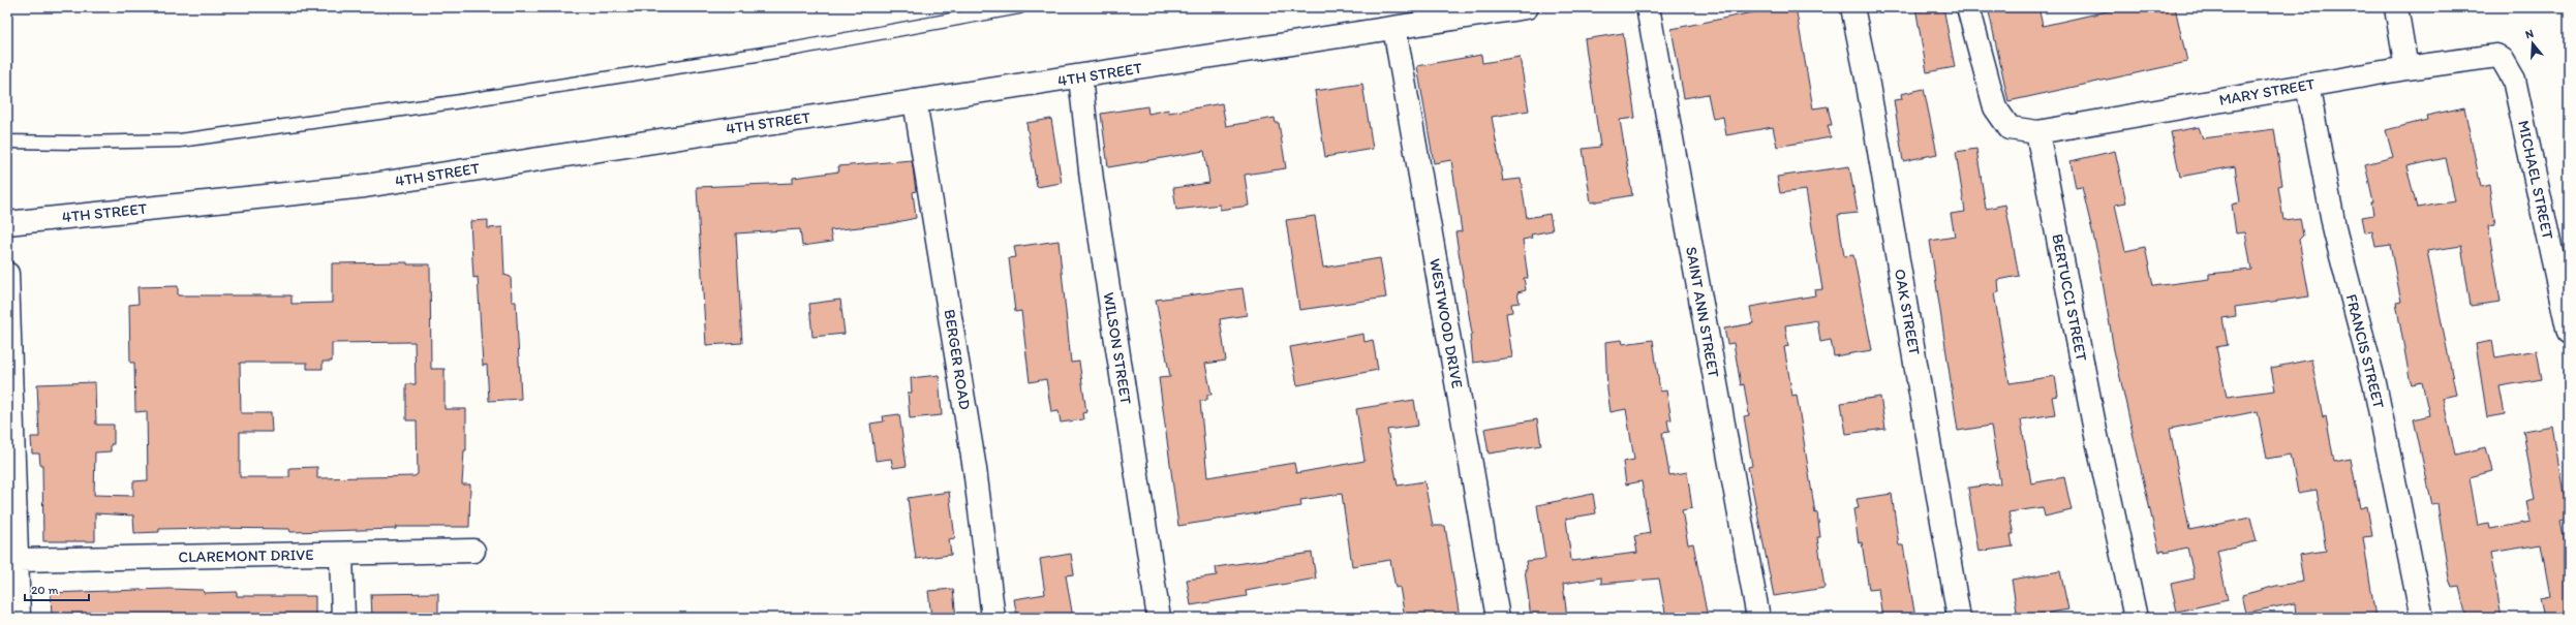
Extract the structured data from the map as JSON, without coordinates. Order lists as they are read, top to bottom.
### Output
{
  "streets": {
    "street": [
      "4TH STREET",
      "MARY STREET",
      "MICHAEL STREET",
      "BERTUCCI STREET",
      "SAINT ANN STREET",
      "OAK STREET",
      "WESTWOOD DRIVE",
      "WILSON STREET",
      "FRANCIS STREET",
      "BERGER ROAD",
      "CLAREMONT DRIVE"
    ]
  },
  "crossings": [
    ["4TH STREET", "WESTWOOD DRIVE"],
    ["4TH STREET", "WILSON STREET"],
    ["4TH STREET", "BERGER ROAD"],
    ["MARY STREET", "MICHAEL STREET"],
    ["MARY STREET", "BERTUCCI STREET"],
    ["MARY STREET", "FRANCIS STREET"]
  ],
  "scale_bar": "20 m",
  "north": "top"
}
